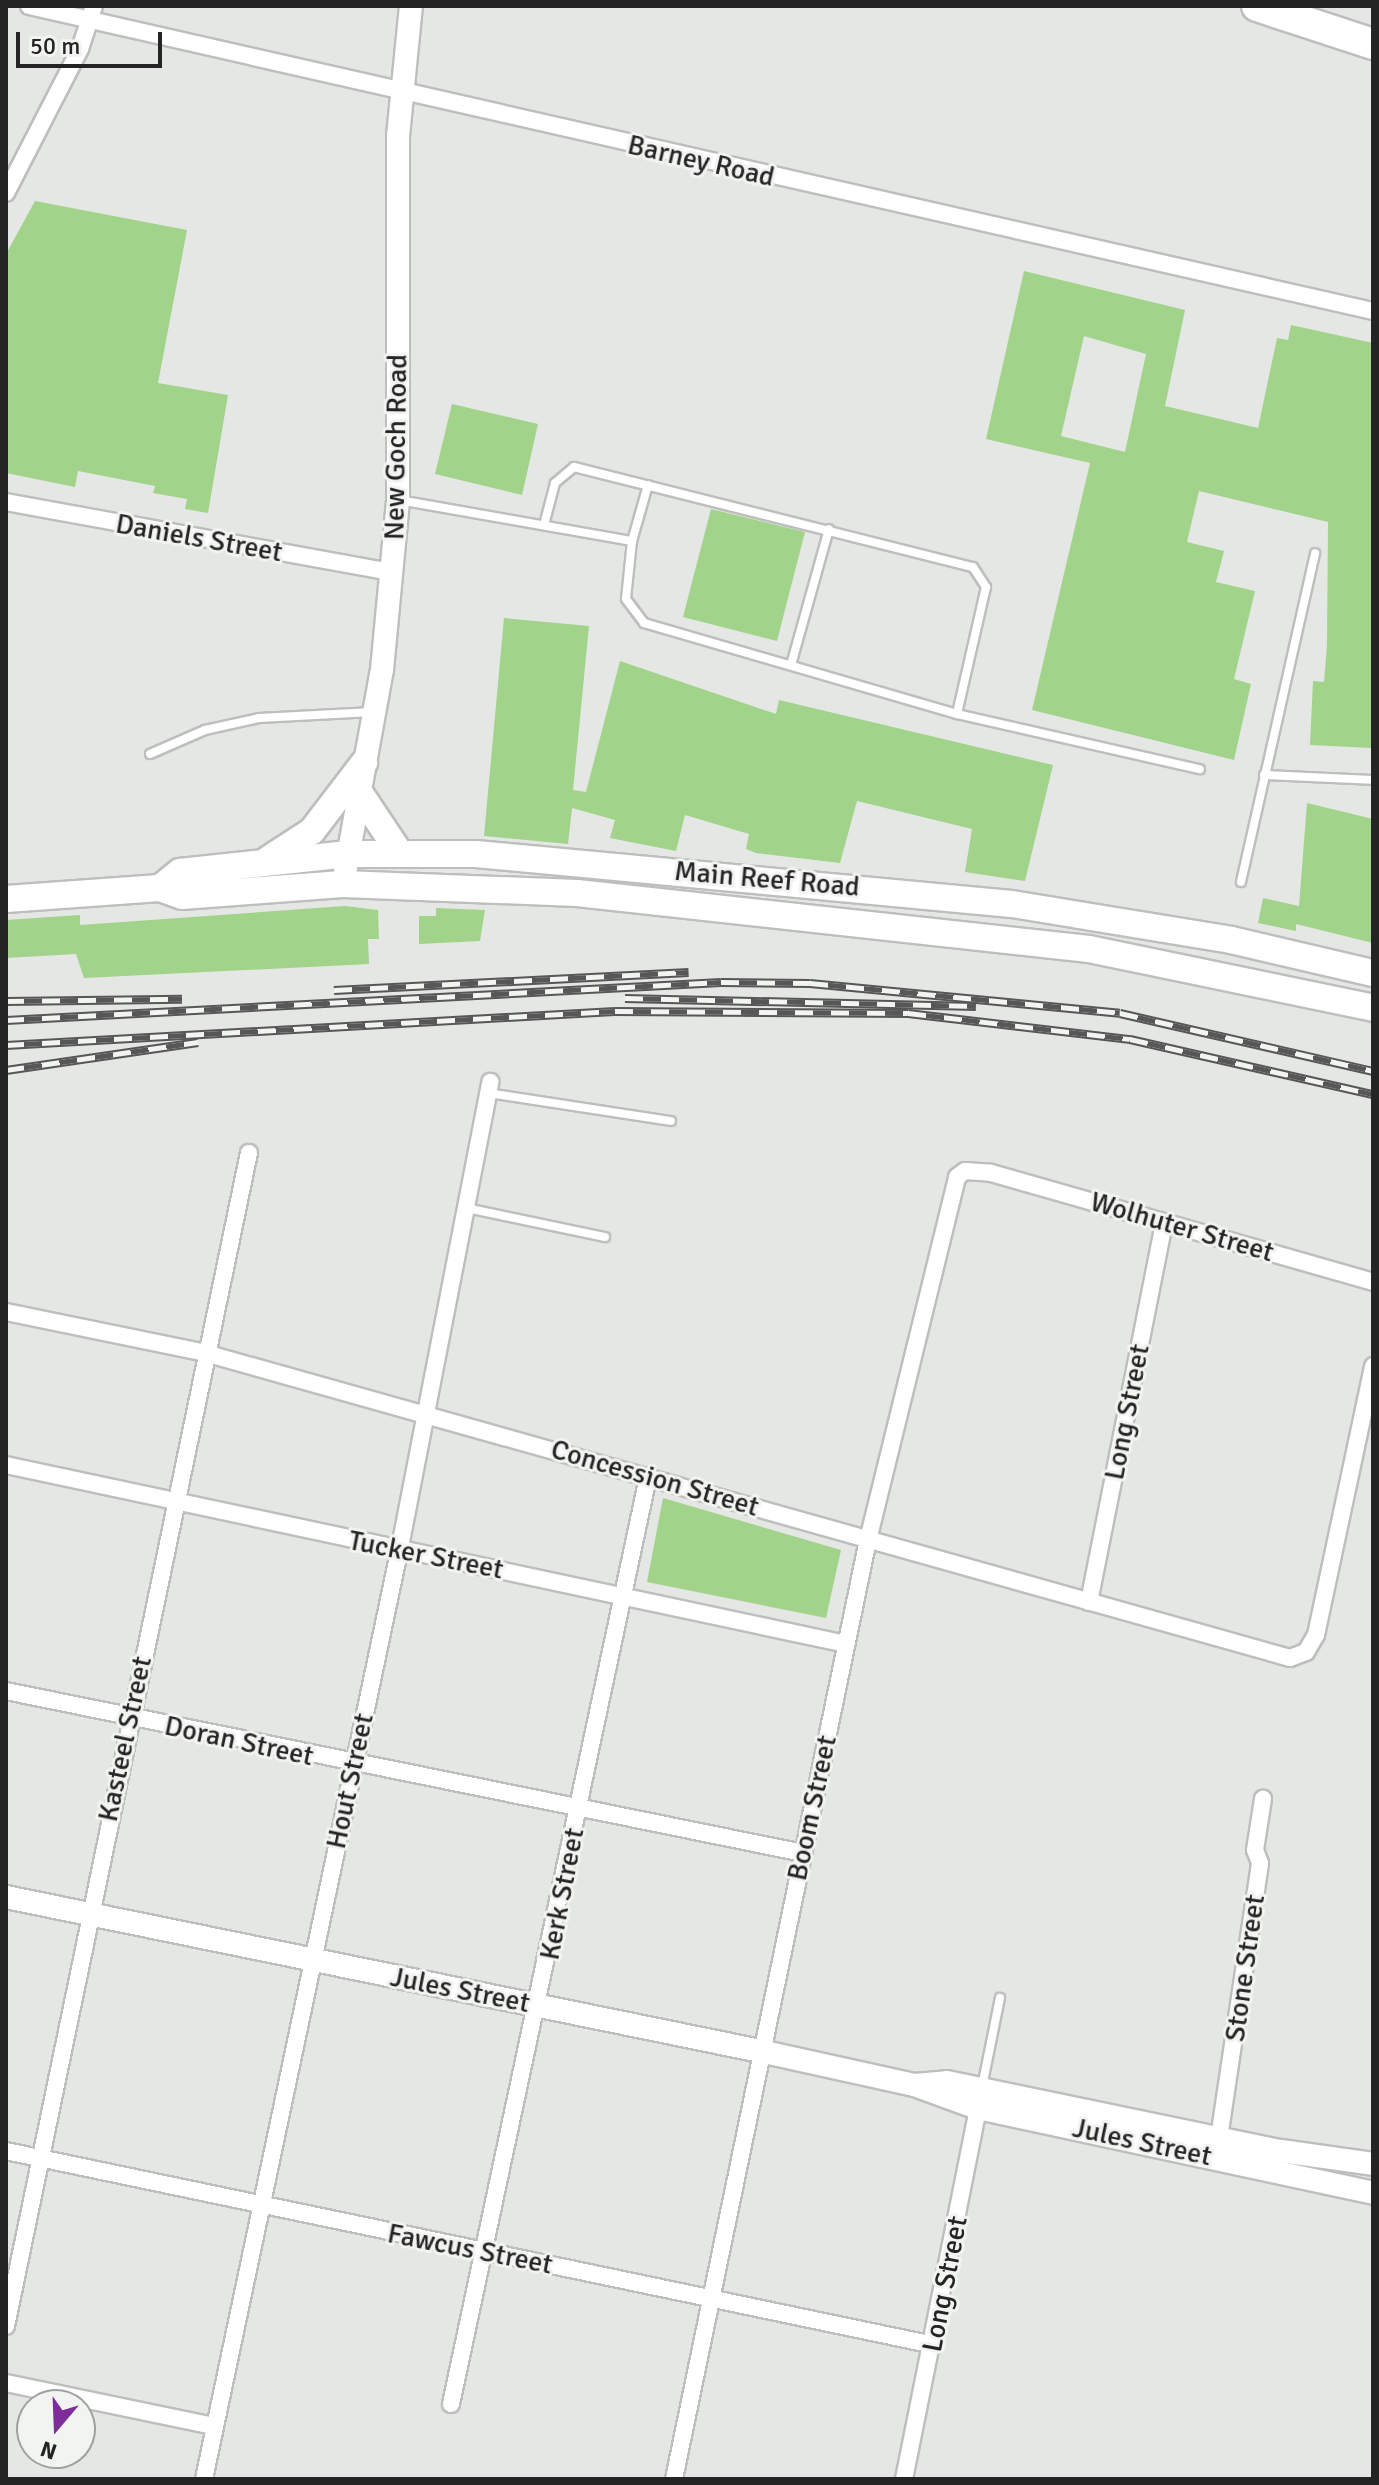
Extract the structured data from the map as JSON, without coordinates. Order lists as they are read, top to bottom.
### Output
{
  "streets": {
    "main road": ["New Goch Road", "Main Reef Road", "Jules Street"],
    "street": [
      "Barney Road",
      "Daniels Street",
      "Wolhuter Street",
      "Long Street",
      "Concession Street",
      "Tucker Street",
      "Kasteel Street",
      "Doran Street",
      "Hout Street",
      "Boom Street",
      "Kerk Street",
      "Stone Street",
      "Fawcus Street"
    ]
  },
  "crossings": [
    ["Barney Road", "New Goch Road"],
    ["New Goch Road", "Daniels Street"],
    ["New Goch Road", "Main Reef Road"],
    ["Wolhuter Street", "Long Street"],
    ["Wolhuter Street", "Boom Street"],
    ["Long Street", "Concession Street"],
    ["Long Street", "Jules Street"],
    ["Long Street", "Fawcus Street"],
    ["Concession Street", "Kasteel Street"],
    ["Concession Street", "Hout Street"],
    ["Concession Street", "Boom Street"],
    ["Concession Street", "Kerk Street"],
    ["Tucker Street", "Kasteel Street"],
    ["Tucker Street", "Hout Street"],
    ["Tucker Street", "Boom Street"],
    ["Tucker Street", "Kerk Street"],
    ["Kasteel Street", "Doran Street"],
    ["Kasteel Street", "Jules Street"],
    ["Kasteel Street", "Fawcus Street"],
    ["Doran Street", "Hout Street"],
    ["Doran Street", "Boom Street"],
    ["Doran Street", "Kerk Street"],
    ["Hout Street", "Jules Street"],
    ["Hout Street", "Fawcus Street"],
    ["Boom Street", "Jules Street"],
    ["Boom Street", "Fawcus Street"],
    ["Kerk Street", "Jules Street"],
    ["Kerk Street", "Fawcus Street"],
    ["Stone Street", "Jules Street"]
  ],
  "scale_bar": "50 m",
  "north": "bottom"
}
